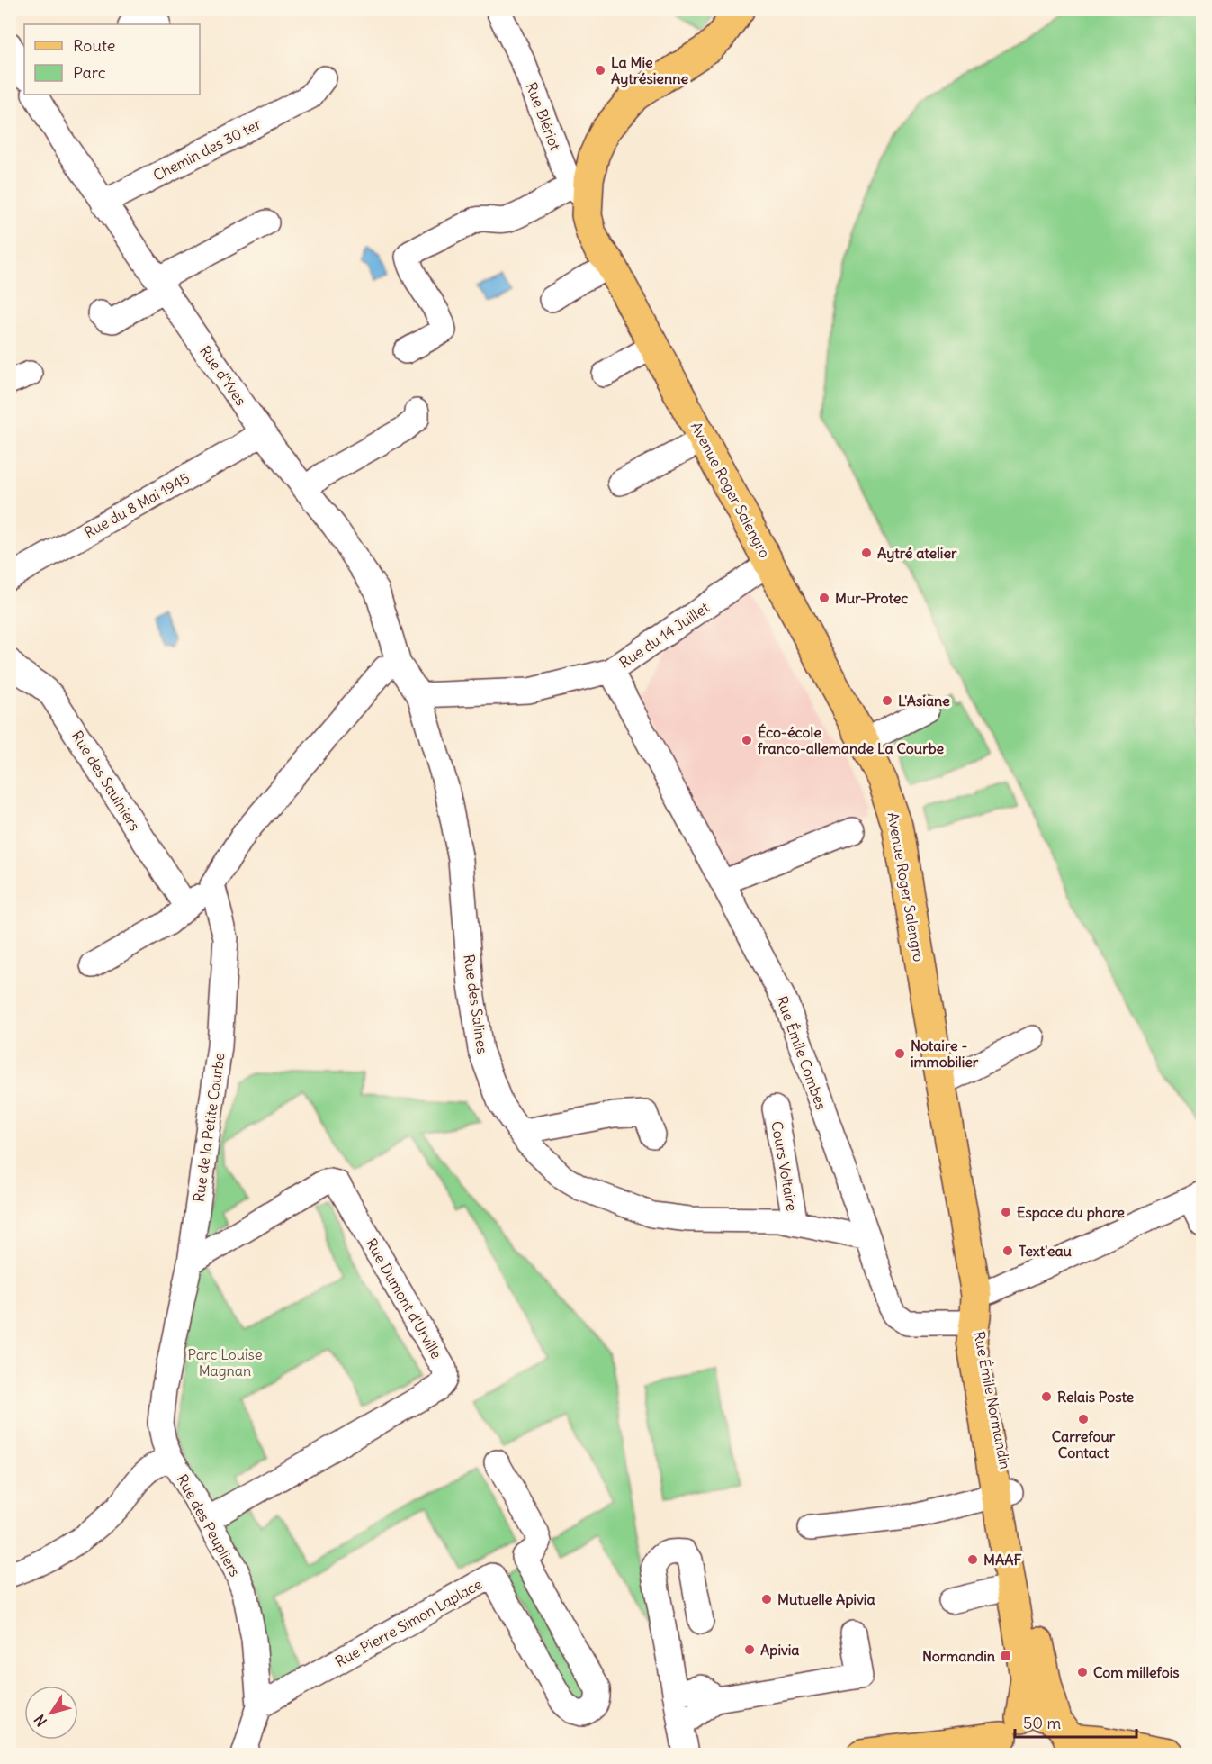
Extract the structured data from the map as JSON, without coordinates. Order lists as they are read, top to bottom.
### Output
{
  "streets": {
    "main road": ["Avenue Roger Salengro", "Rue Émile Normandin"],
    "street": [
      "Rue Blériot",
      "Chemin des 30 ter",
      "Rue d'Yves",
      "Rue du 8 Mai 1945",
      "Rue du 14 Juillet",
      "Rue des Saulniers",
      "Rue des Salines",
      "Rue Émile Combes",
      "Rue de la Petite Courbe",
      "Cours Voltaire",
      "Rue Dumont d'Urville",
      "Rue des Peupliers",
      "Rue Pierre Simon Laplace"
    ]
  },
  "crossings": [
    ["Rue Blériot", "Avenue Roger Salengro"],
    ["Chemin des 30 ter", "Rue d'Yves"],
    ["Rue d'Yves", "Rue du 8 Mai 1945"],
    ["Rue d'Yves", "Rue des Salines"],
    ["Avenue Roger Salengro", "Rue du 14 Juillet"],
    ["Avenue Roger Salengro", "Rue Émile Combes"],
    ["Avenue Roger Salengro", "Rue Émile Normandin"],
    ["Rue du 14 Juillet", "Rue des Salines"],
    ["Rue du 14 Juillet", "Rue Émile Combes"],
    ["Rue des Salines", "Rue Émile Combes"],
    ["Rue des Salines", "Cours Voltaire"],
    ["Rue Émile Combes", "Rue Émile Normandin"],
    ["Rue de la Petite Courbe", "Rue Dumont d'Urville"],
    ["Rue de la Petite Courbe", "Rue des Peupliers"],
    ["Rue Dumont d'Urville", "Rue des Peupliers"],
    ["Rue des Peupliers", "Rue Pierre Simon Laplace"]
  ],
  "parks": ["Parc Louise Magnan"],
  "places": {
    "other": [
      "La Mie Aytrésienne",
      "Aytré atelier",
      "Mur-Protec",
      "L'Asiane",
      "Éco-école franco-allemande La Courbe",
      "Notaire - immobilier",
      "Espace du phare",
      "Text'eau",
      "Relais Poste",
      "Carrefour Contact",
      "MAAF",
      "Mutuelle Apivia",
      "Apivia",
      "Com millefois"
    ],
    "transit": ["Normandin"]
  },
  "legend": ["Route", "Parc"],
  "scale_bar": "50 m",
  "north": "bottom left"
}
